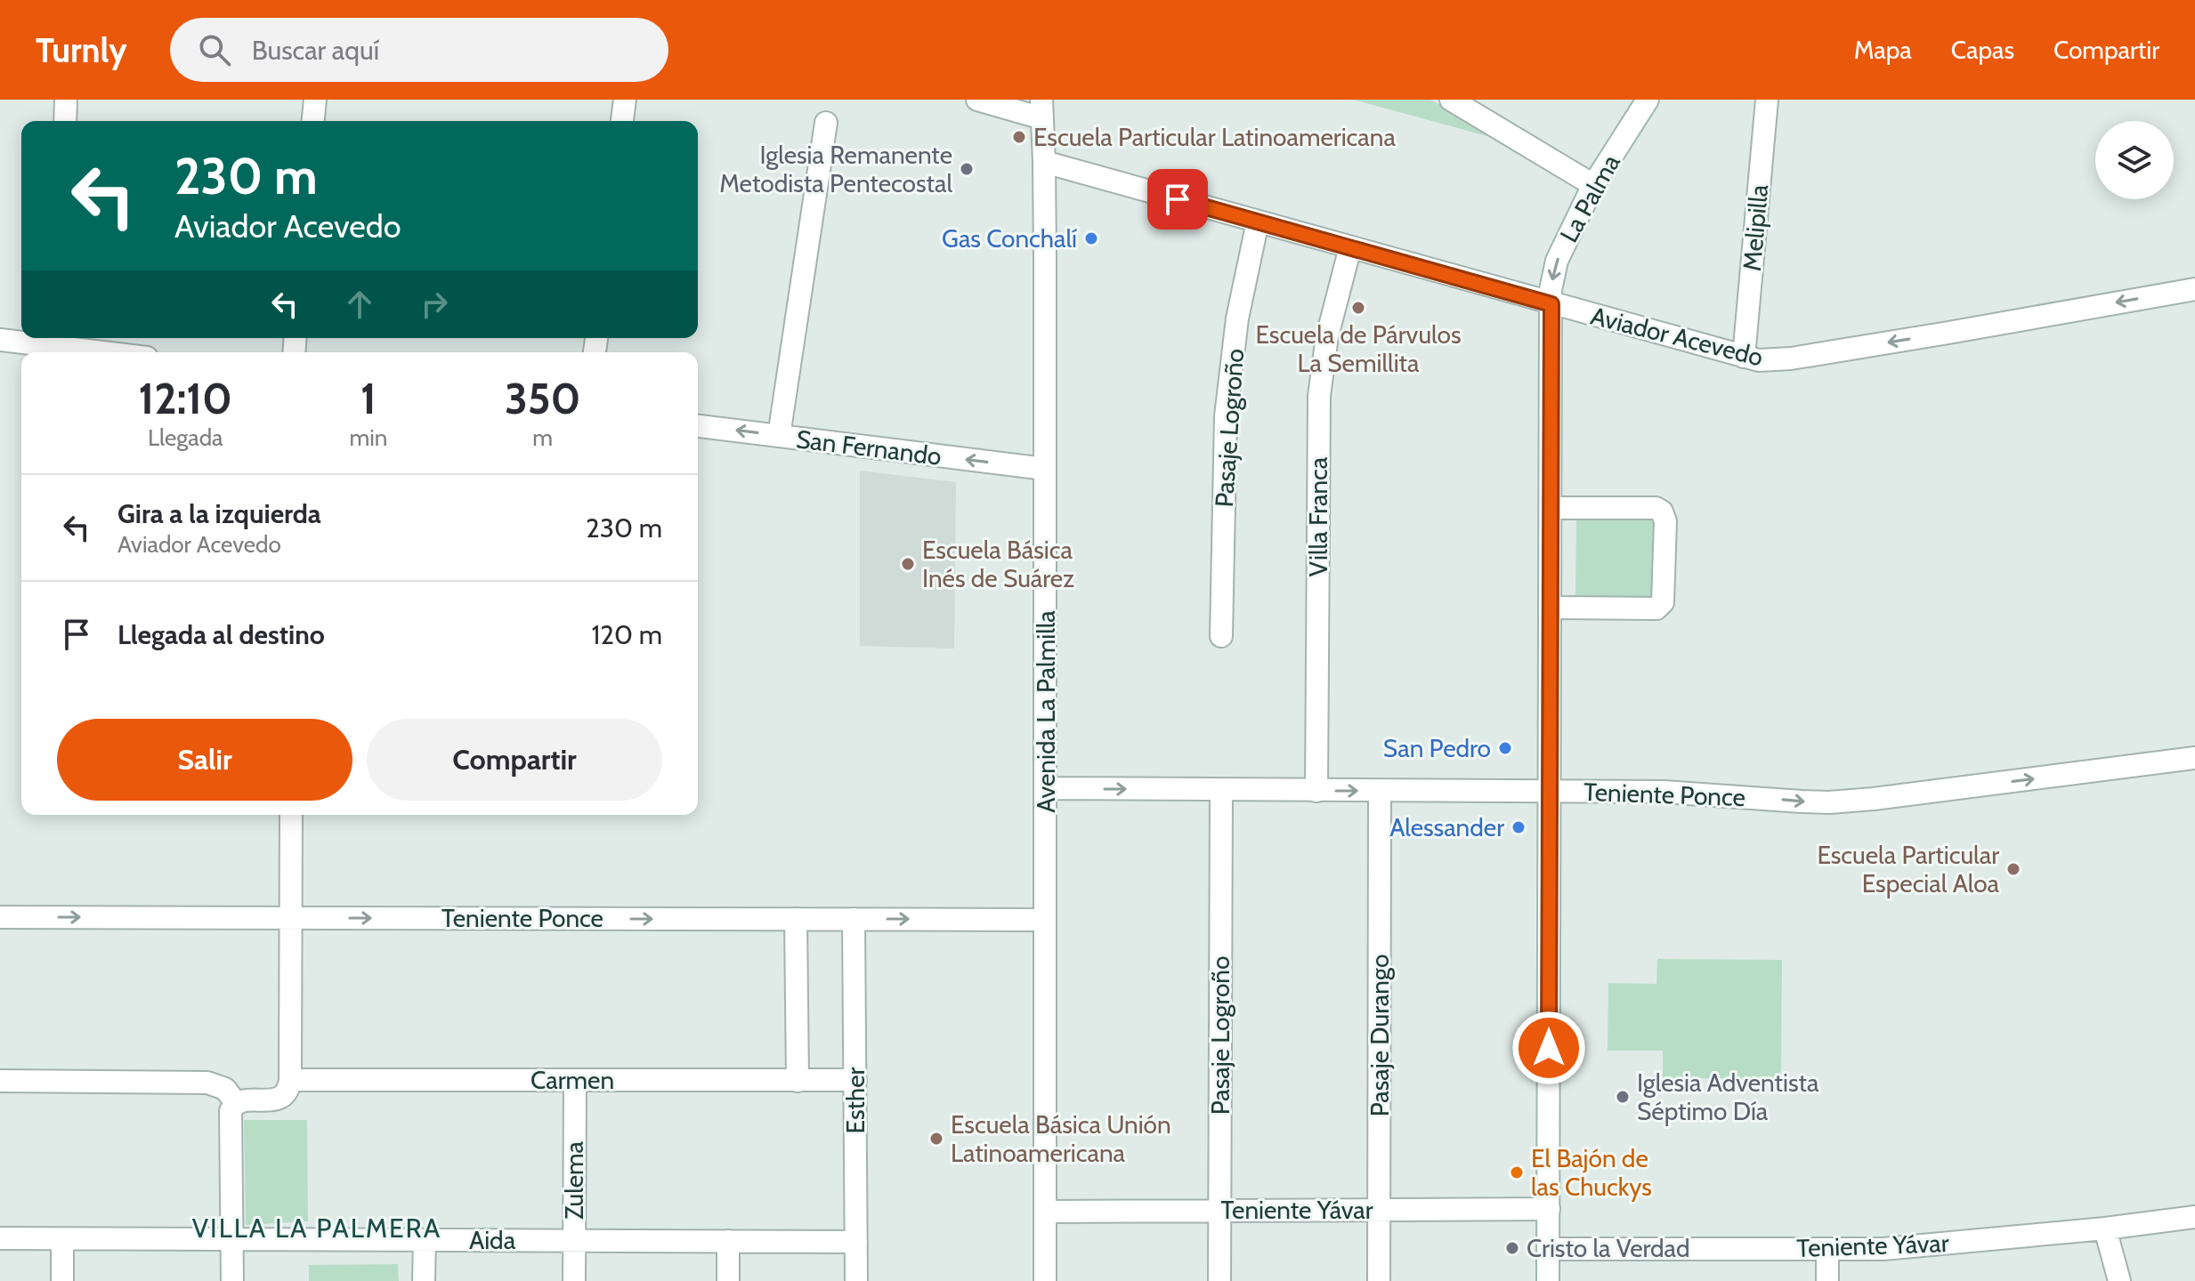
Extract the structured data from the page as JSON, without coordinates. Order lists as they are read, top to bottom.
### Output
{
  "streets": {
    "street": [
      "La Palma",
      "Melipilla",
      "Aviador Acevedo",
      "Pasaje Logroño",
      "San Fernando",
      "Villa Franca",
      "Avenida La Palmilla",
      "Teniente Ponce",
      "Pasaje Durango",
      "Carmen",
      "Esther",
      "Zulema",
      "Teniente Yávar",
      "Aida"
    ]
  },
  "crossings": [
    ["La Palma", "Aviador Acevedo"],
    ["La Palma", "Teniente Ponce"],
    ["La Palma", "Teniente Yávar"],
    ["Melipilla", "Aviador Acevedo"],
    ["Aviador Acevedo", "Pasaje Logroño"],
    ["Aviador Acevedo", "Villa Franca"],
    ["Aviador Acevedo", "Avenida La Palmilla"],
    ["Pasaje Logroño", "Teniente Ponce"],
    ["Pasaje Logroño", "Teniente Yávar"],
    ["San Fernando", "Avenida La Palmilla"],
    ["Villa Franca", "Teniente Ponce"],
    ["Avenida La Palmilla", "Teniente Ponce"],
    ["Avenida La Palmilla", "Teniente Yávar"],
    ["Teniente Ponce", "Pasaje Durango"],
    ["Teniente Ponce", "Esther"],
    ["Pasaje Durango", "Teniente Yávar"],
    ["Carmen", "Esther"],
    ["Carmen", "Zulema"],
    ["Esther", "Aida"],
    ["Zulema", "Aida"]
  ],
  "one_way": ["Aviador Acevedo", "San Fernando", "Teniente Ponce"],
  "districts": ["VILLA LA PALMERA"],
  "places": [
    "Escuela Particular Latinoamericana",
    "Iglesia Remanente Metodista Pentecostal",
    "Gas Conchalí",
    "Escuela de Párvulos La Semillita",
    "Escuela Básica Inés de Suárez",
    "San Pedro",
    "Alessander",
    "Escuela Particular Especial Aloa",
    "Iglesia Adventista Séptimo Día",
    "Escuela Básica Unión Latinoamericana",
    "El Bajón de las Chuckys",
    "Cristo la Verdad"
  ],
  "page": {
    "header": "Turnly",
    "search": "Buscar aquí",
    "nav": ["Mapa", "Capas", "Compartir"],
    "turn": ["230 m", "Aviador Acevedo"],
    "eta": [
      "12:10",
      "Llegada",
      "1",
      "min",
      "350",
      "m"
    ],
    "list": [
      {
        "name": "Gira a la izquierda",
        "note": "Aviador Acevedo",
        "value": "230 m"
      },
      {
        "name": "Llegada al destino",
        "value": "120 m"
      }
    ],
    "buttons": ["Salir", "Compartir"]
  }
}
